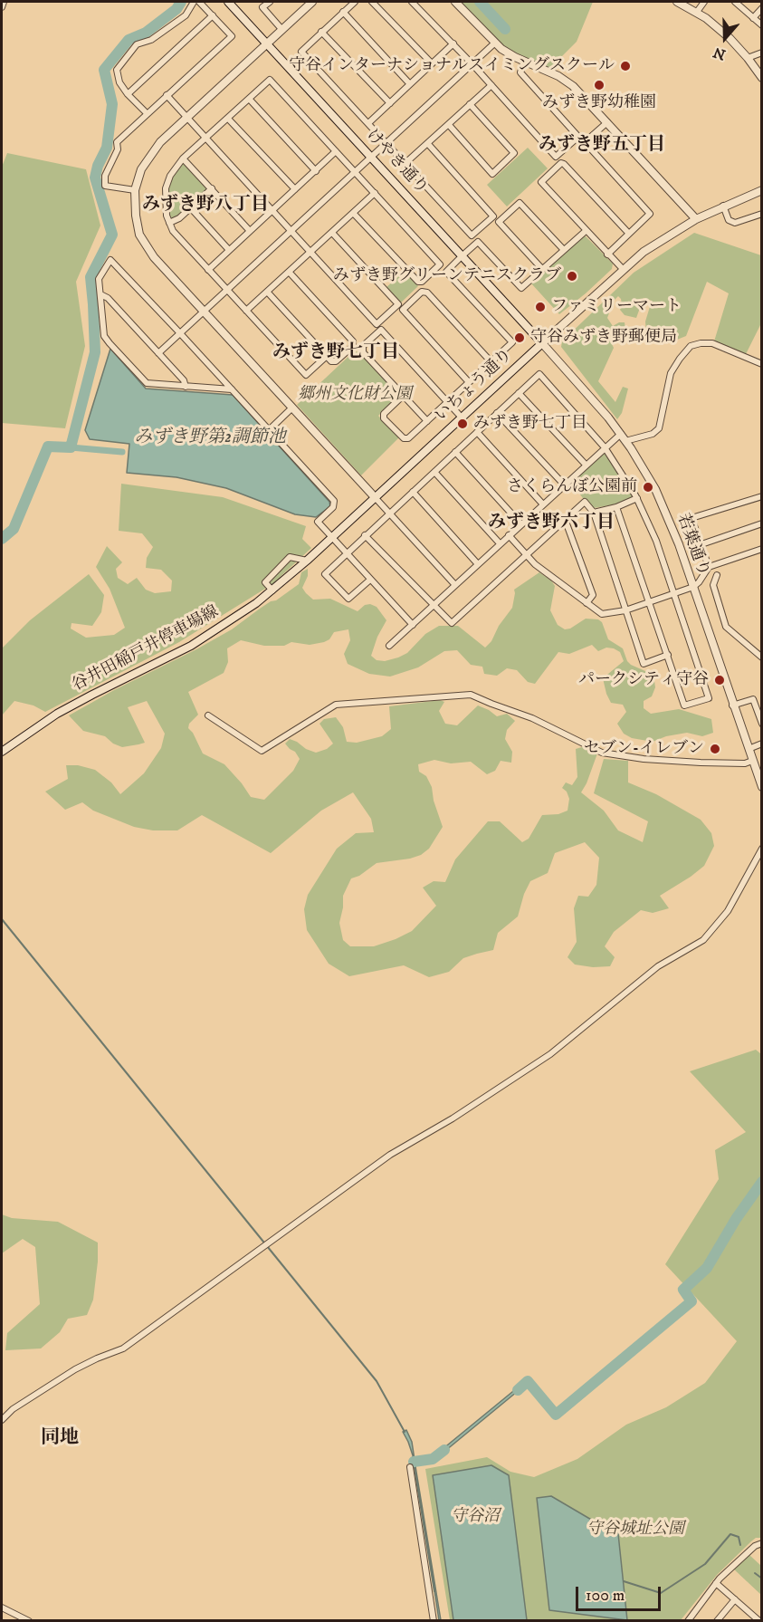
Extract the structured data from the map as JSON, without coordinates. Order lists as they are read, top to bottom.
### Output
{
  "streets": {
    "main road": ["けやき通り", "いちょう通り", "谷井田稲戸井停車場線"],
    "street": ["若葉通り"]
  },
  "crossings": [
    ["けやき通り", "いちょう通り"],
    ["けやき通り", "若葉通り"],
    ["いちょう通り", "若葉通り"],
    ["いちょう通り", "谷井田稲戸井停車場線"]
  ],
  "districts": [
    "みずき野五丁目",
    "みずき野八丁目",
    "みずき野七丁目",
    "みずき野六丁目",
    "同地"
  ],
  "water": ["みずき野第2調節池"],
  "parks": ["郷州文化財公園", "守谷沼", "守谷城址公園"],
  "places": [
    "守谷インターナショナルスイミングスクール",
    "みずき野幼稚園",
    "みずき野グリーンテニスクラブ",
    "ファミリーマート",
    "守谷みずき野郵便局",
    "みずき野七丁目",
    "さくらんぼ公園前",
    "パークシティ守谷",
    "セブン-イレブン"
  ],
  "scale_bar": "100 m",
  "north": "bottom"
}
